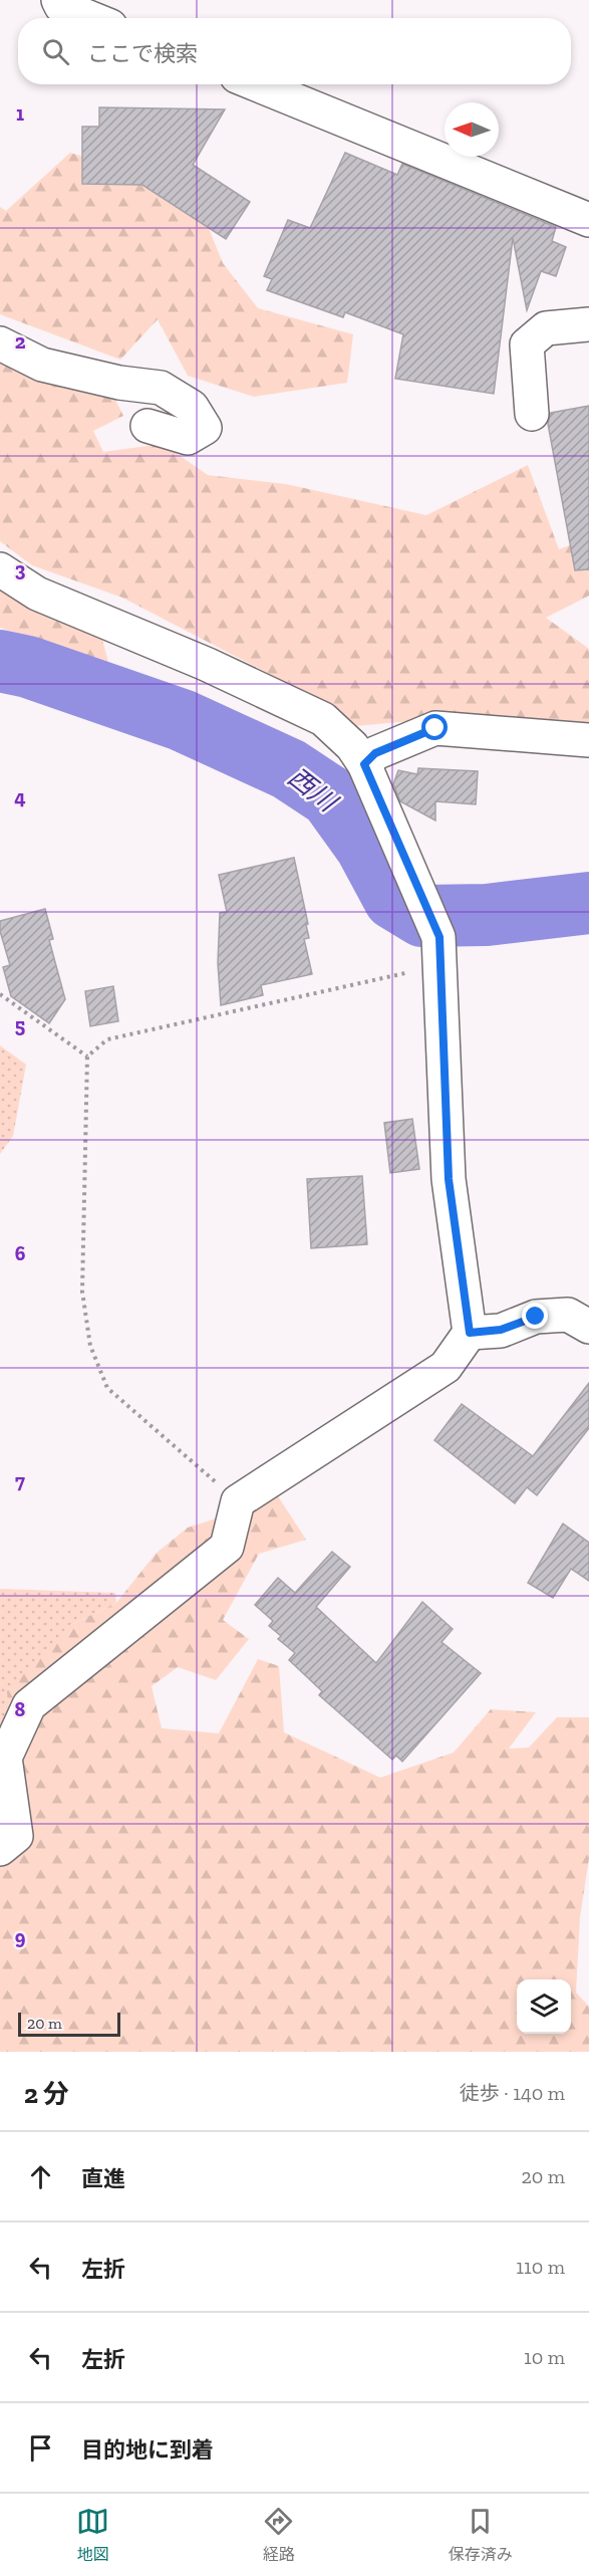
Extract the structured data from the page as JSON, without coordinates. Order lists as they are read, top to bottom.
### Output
{
  "water": ["西川"],
  "scale_bar": "20 m",
  "north": "left",
  "page": {
    "search": "ここで検索",
    "scale": "20 m",
    "heading": ["2 分", "徒歩 · 140 m"],
    "list": [
      ["直進", "20 m"],
      ["左折", "110 m"],
      ["左折", "10 m"],
      "目的地に到着"
    ],
    "nav": ["地図", "経路", "保存済み"]
  },
  "grid": {
    "rows": [
      "1",
      "2",
      "3",
      "4",
      "5",
      "6",
      "7",
      "8",
      "9"
    ]
  }
}
